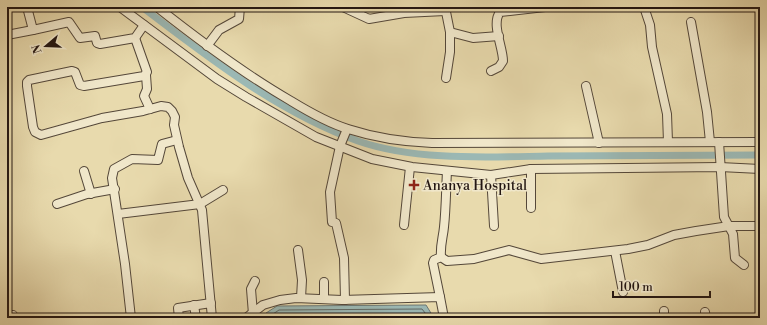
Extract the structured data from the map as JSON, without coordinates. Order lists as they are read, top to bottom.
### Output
{
  "places": {
    "health": ["Ananya Hospital"]
  },
  "scale_bar": "100 m",
  "north": "left"
}
